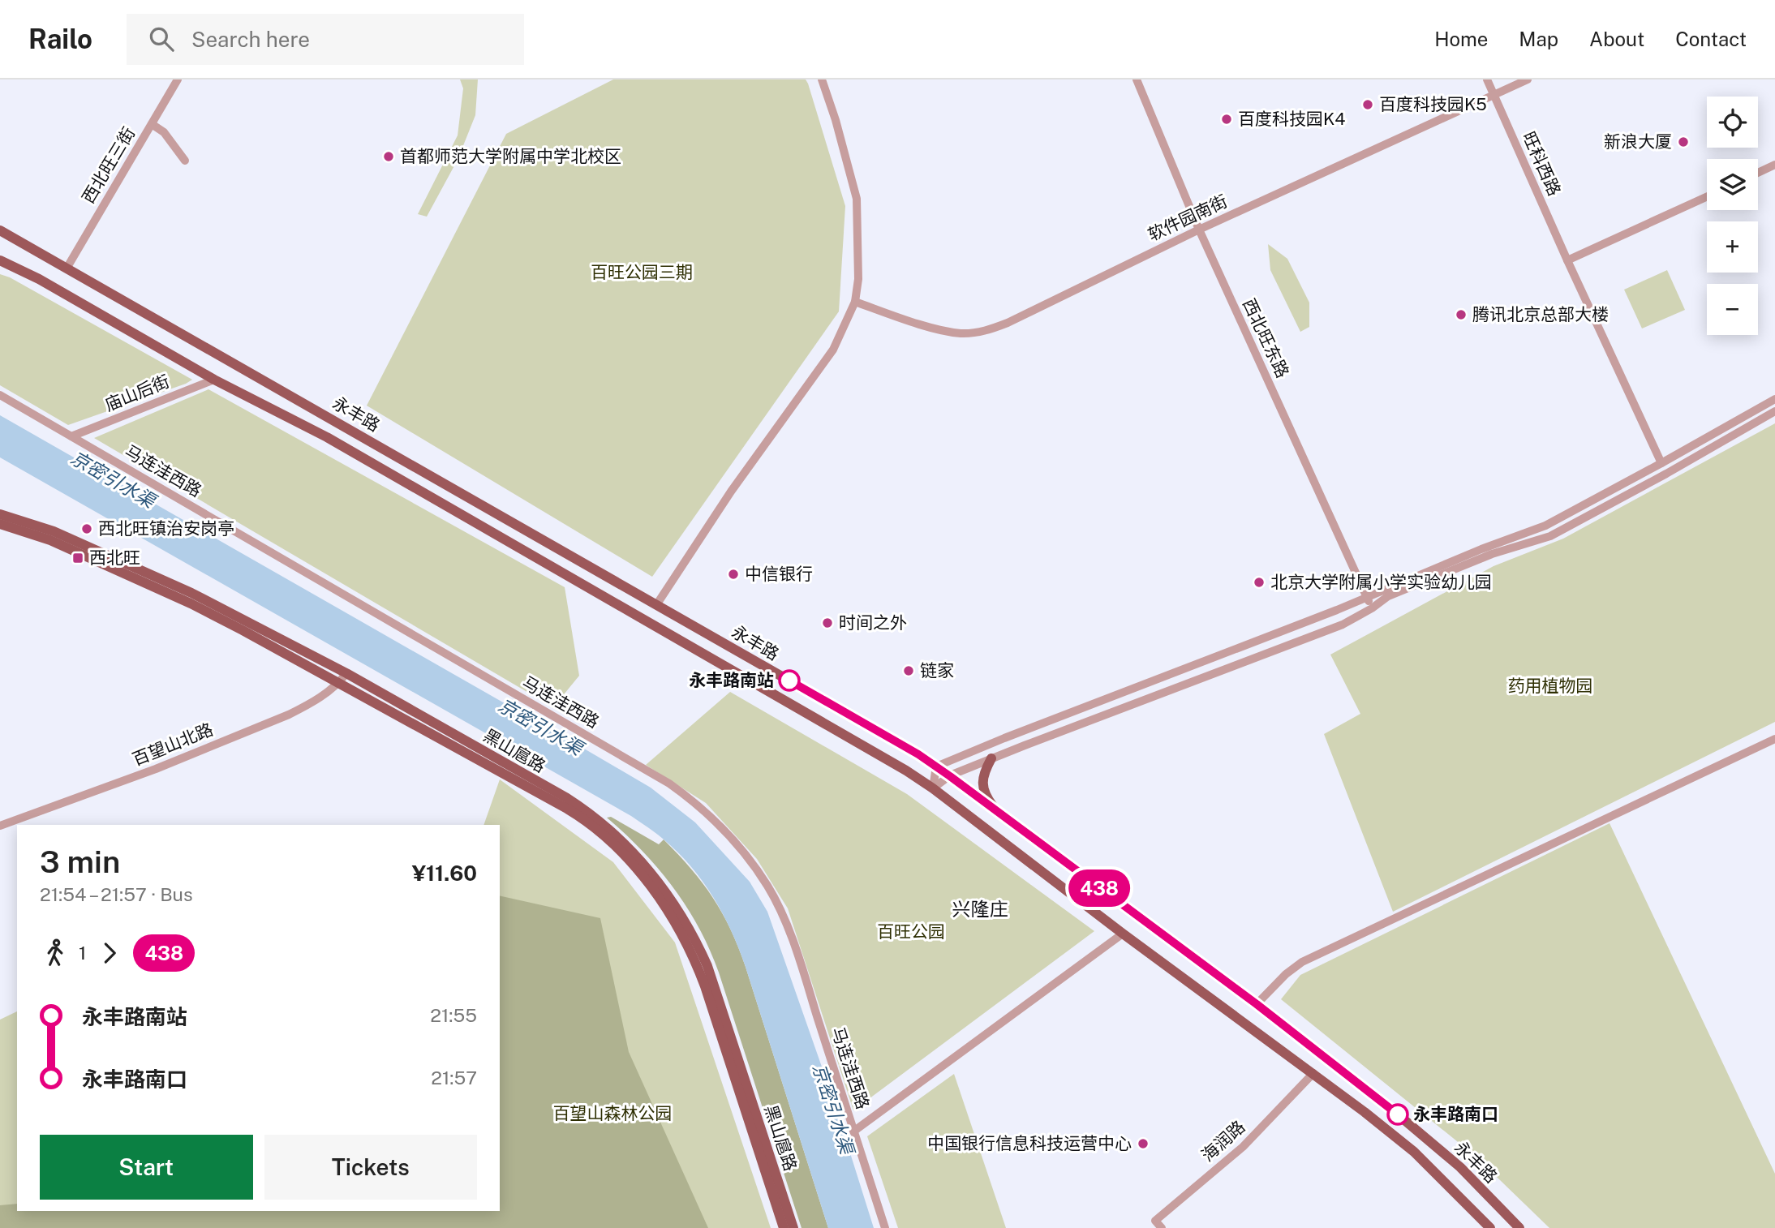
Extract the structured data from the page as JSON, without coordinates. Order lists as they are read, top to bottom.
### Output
{
  "streets": {
    "main road": ["永丰路", "黑山扈路"],
    "street": [
      "旺科西路",
      "西北旺三街",
      "软件园南街",
      "西北旺东路",
      "庙山后街",
      "马连洼西路",
      "百望山北路",
      "海润路"
    ]
  },
  "crossings": [
    ["旺科西路", "软件园南街"],
    ["西北旺三街", "永丰路"],
    ["软件园南街", "西北旺东路"],
    ["庙山后街", "永丰路"],
    ["庙山后街", "马连洼西路"],
    ["永丰路", "海润路"],
    ["百望山北路", "黑山扈路"]
  ],
  "districts": ["兴隆庄"],
  "water": ["京密引水渠"],
  "parks": [
    "百旺公园三期",
    "药用植物园",
    "百旺公园",
    "百望山森林公园"
  ],
  "places": {
    "other": [
      "百度科技园K5",
      "百度科技园K4",
      "新浪大厦",
      "首都师范大学附属中学北校区",
      "腾讯北京总部大楼",
      "西北旺镇治安岗亭",
      "中信银行",
      "北京大学附属小学实验幼儿园",
      "时间之外",
      "链家",
      "永丰路南站",
      "永丰路南口",
      "中国银行信息科技运营中心"
    ],
    "transit": ["西北旺"]
  },
  "lines": ["bus line 438"],
  "page": {
    "header": "Railo",
    "search": "Search here",
    "nav": [
      "Home",
      "Map",
      "About",
      "Contact"
    ],
    "on_map": "438",
    "map_buttons": ["+", "−"],
    "heading": ["3 min", "21:54 – 21:57 · Bus", "¥11.60"],
    "legs": ["1", "438"],
    "list": [
      {
        "name": "永丰路南站",
        "value": "21:55"
      },
      {
        "name": "永丰路南口",
        "value": "21:57"
      }
    ],
    "buttons": ["Start", "Tickets"]
  }
}
